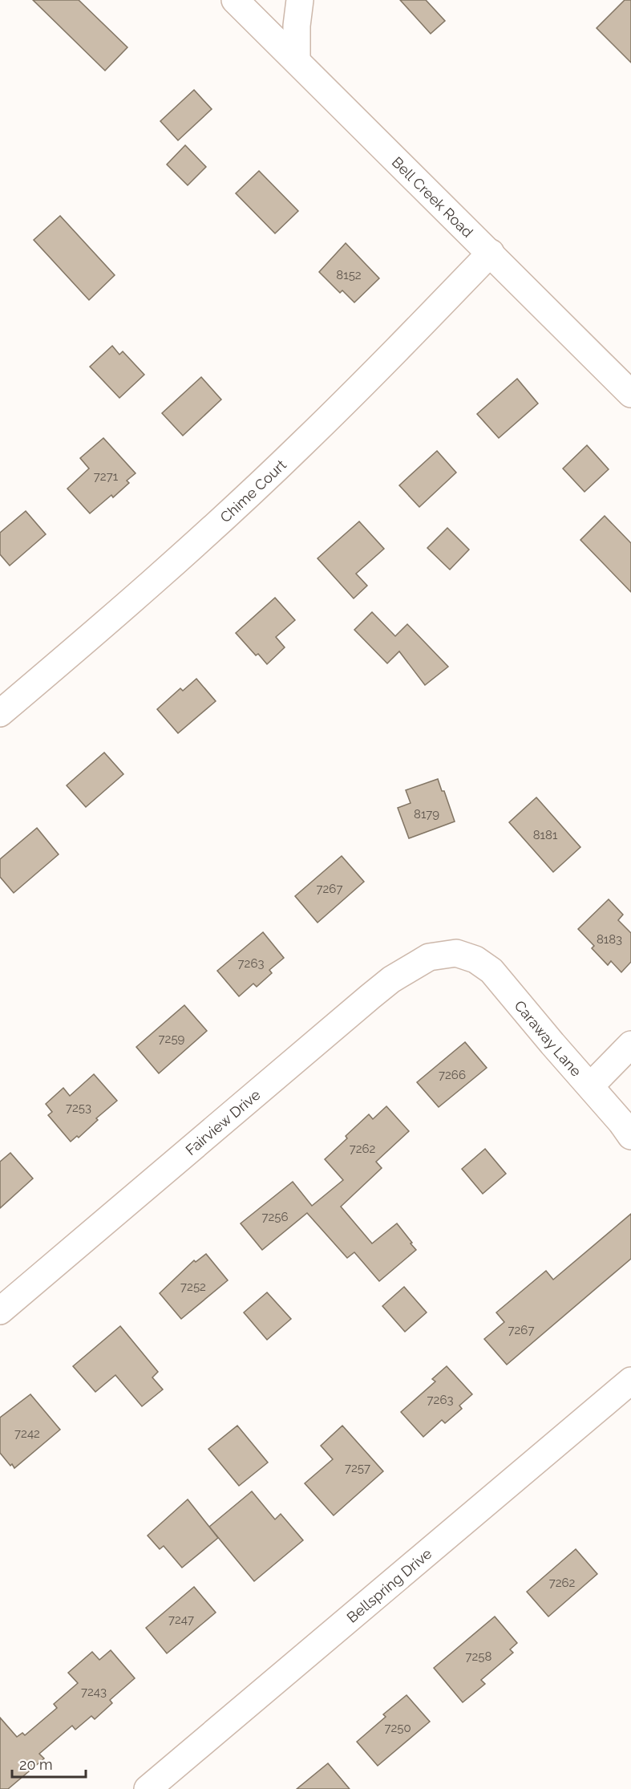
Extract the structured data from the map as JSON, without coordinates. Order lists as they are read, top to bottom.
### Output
{
  "streets": {
    "street": [
      "Bell Creek Road",
      "Chime Court",
      "Caraway Lane",
      "Fairview Drive",
      "Bellspring Drive"
    ]
  },
  "crossings": [
    ["Bell Creek Road", "Chime Court"],
    ["Caraway Lane", "Fairview Drive"]
  ],
  "house_numbers": [
    "8152",
    "7271",
    "8179",
    "8181",
    "7267",
    "8183",
    "7263",
    "7259",
    "7266",
    "7253",
    "7262",
    "7256",
    "7252",
    "7267",
    "7263",
    "7242",
    "7257",
    "7262",
    "7247",
    "7258",
    "7243",
    "7250"
  ],
  "scale_bar": "20 m"
}
